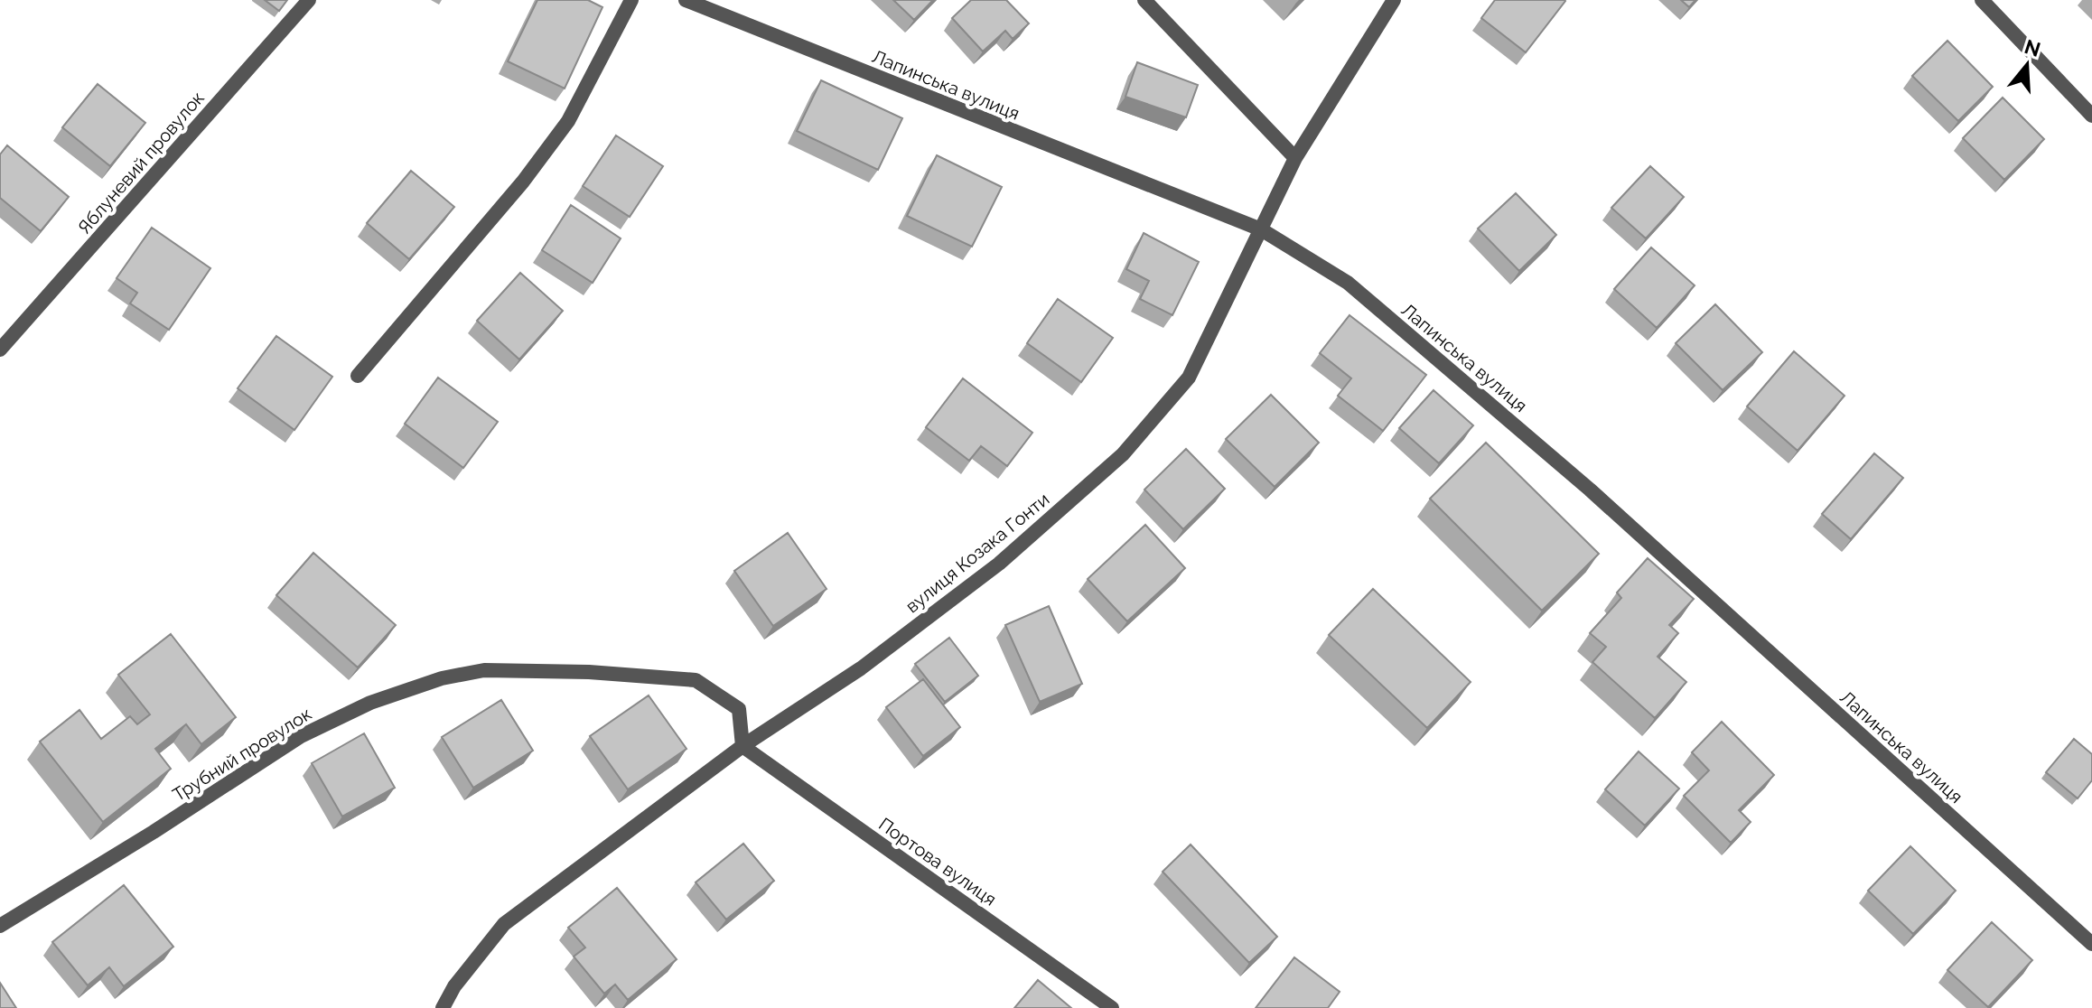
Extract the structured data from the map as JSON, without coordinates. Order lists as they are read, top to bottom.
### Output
{
  "streets": {
    "street": [
      "Лапинська вулиця",
      "Яблуневий провулок",
      "вулиця Козака Гонти",
      "Трубний провулок",
      "Портова вулиця"
    ]
  },
  "crossings": [
    ["Лапинська вулиця", "вулиця Козака Гонти"],
    ["вулиця Козака Гонти", "Трубний провулок"],
    ["вулиця Козака Гонти", "Портова вулиця"],
    ["Трубний провулок", "Портова вулиця"]
  ],
  "north": "top"
}
